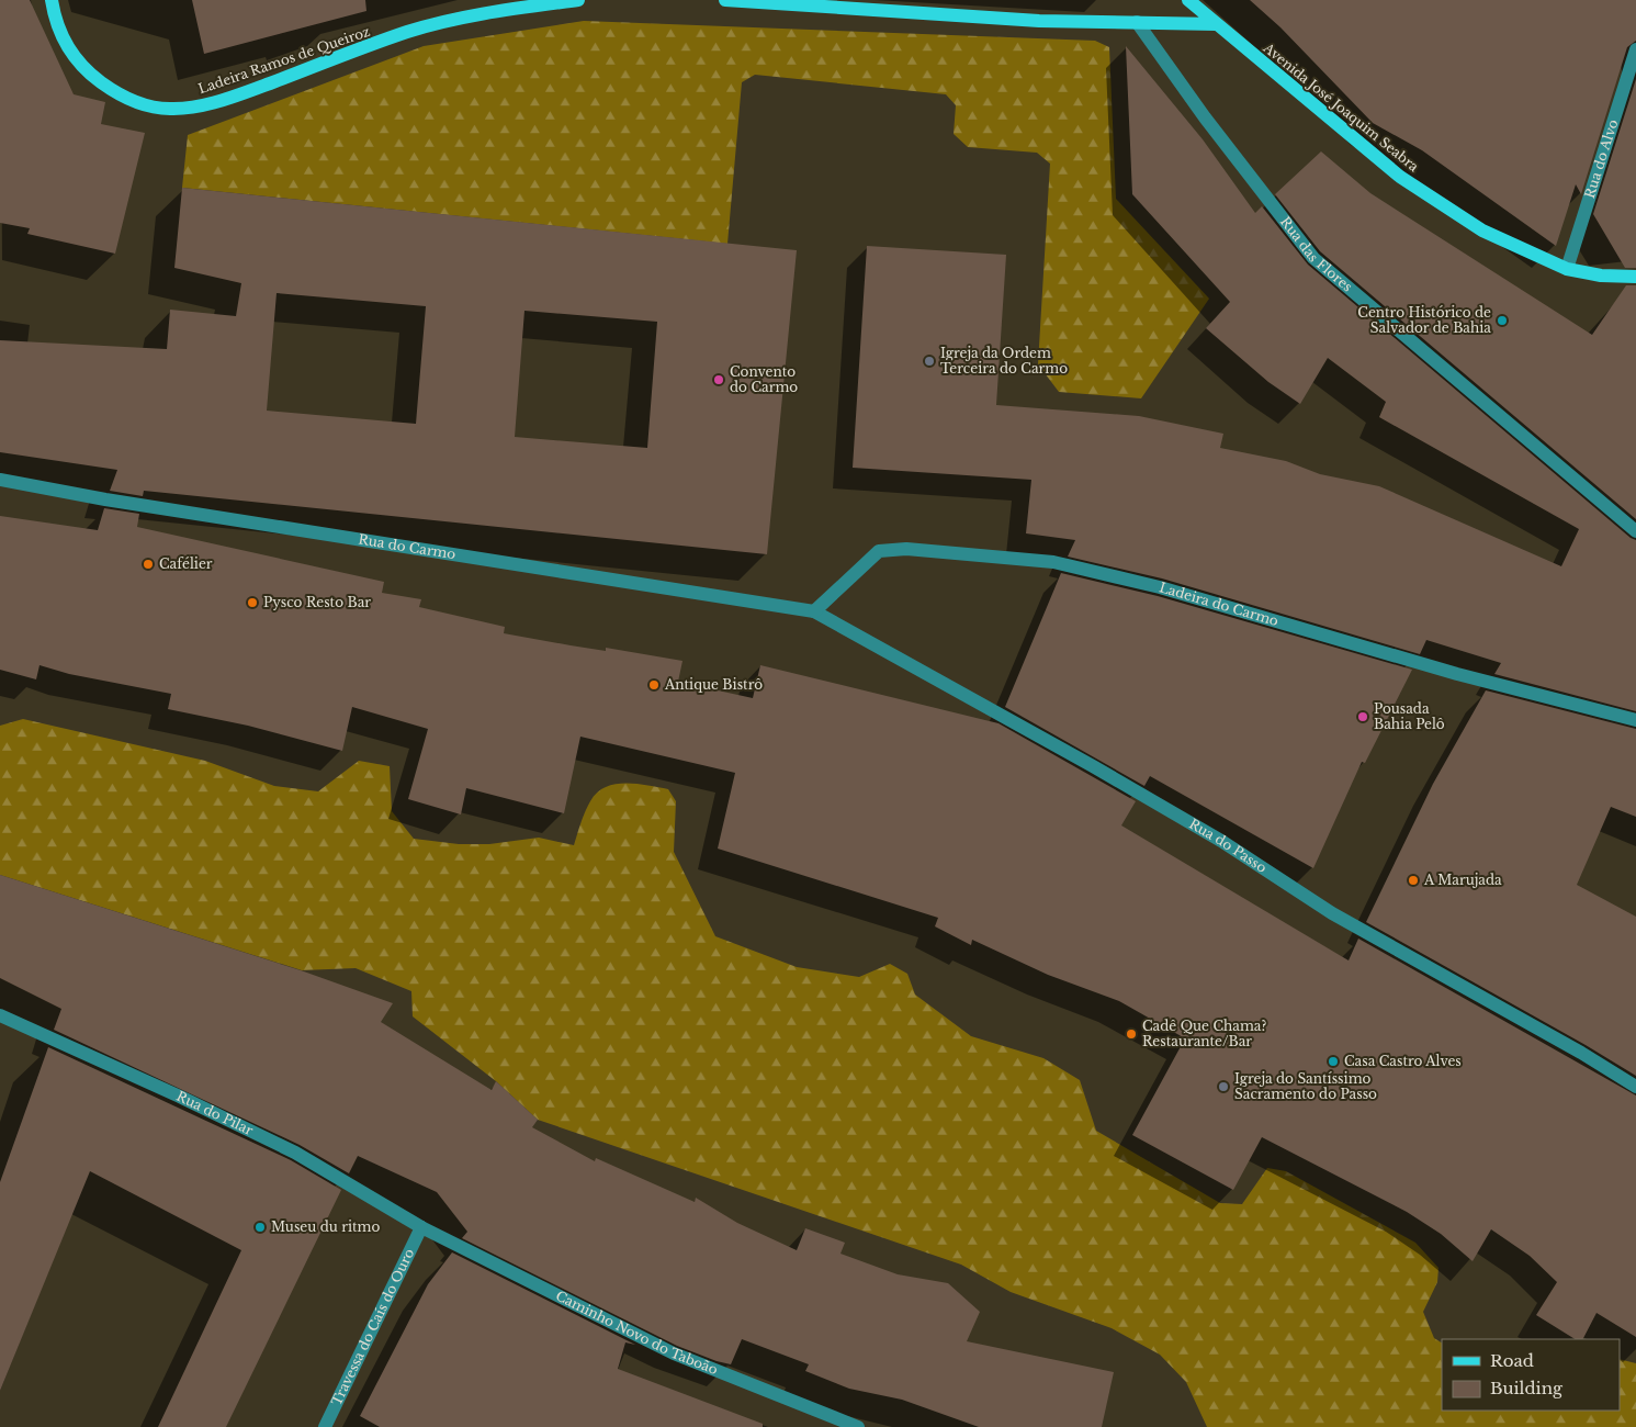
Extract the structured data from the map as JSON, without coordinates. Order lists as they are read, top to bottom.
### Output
{
  "streets": {
    "main road": ["Ladeira Ramos de Queiroz", "Avenida José Joaquim Seabra"],
    "street": [
      "Rua do Alvo",
      "Rua das Flores",
      "Rua do Carmo",
      "Ladeira do Carmo",
      "Rua do Passo",
      "Rua do Pilar",
      "Travessa do Caís do Ouro",
      "Caminho Novo do Taboão"
    ]
  },
  "crossings": [
    ["Avenida José Joaquim Seabra", "Rua do Alvo"],
    ["Rua do Carmo", "Ladeira do Carmo"],
    ["Rua do Carmo", "Rua do Passo"],
    ["Ladeira do Carmo", "Rua do Passo"],
    ["Rua do Pilar", "Travessa do Caís do Ouro"],
    ["Rua do Pilar", "Caminho Novo do Taboão"],
    ["Travessa do Caís do Ouro", "Caminho Novo do Taboão"]
  ],
  "places": [
    "Centro Histórico de Salvador de Bahia",
    "Igreja da Ordem Terceira do Carmo",
    "Convento do Carmo",
    "Cafélier",
    "Pysco Resto Bar",
    "Antique Bistrô",
    "Pousada Bahia Pelô",
    "A Marujada",
    "Cadê Que Chama? Restaurante/Bar",
    "Casa Castro Alves",
    "Igreja do Santíssimo Sacramento do Passo",
    "Museu du ritmo"
  ],
  "legend": ["Road", "Building"]
}
